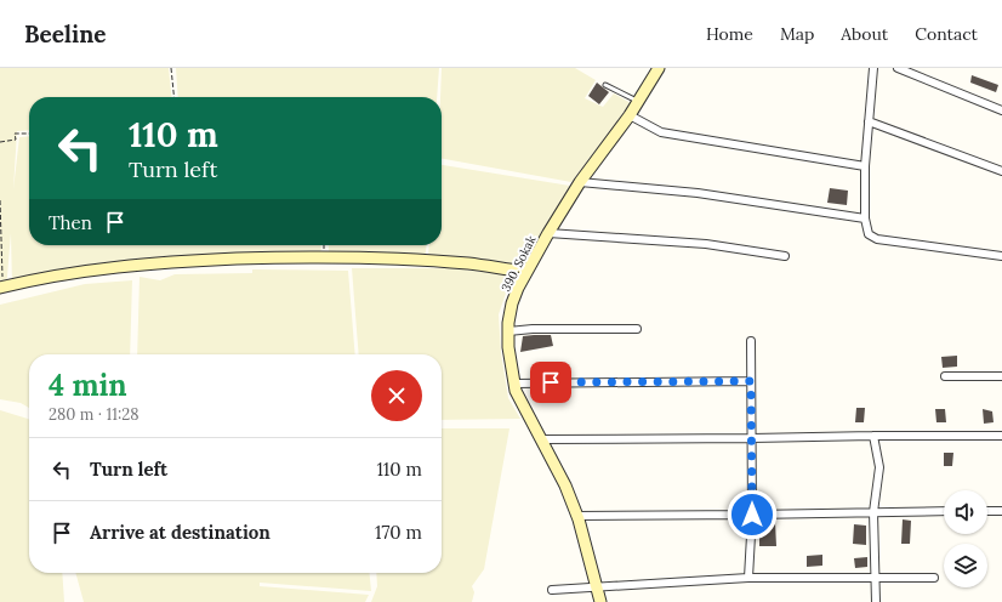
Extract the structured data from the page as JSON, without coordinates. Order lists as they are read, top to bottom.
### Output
{
  "streets": {
    "street": ["390. Sokak"]
  },
  "page": {
    "header": "Beeline",
    "nav": [
      "Home",
      "Map",
      "About",
      "Contact"
    ],
    "turn": ["110 m", "Turn left"],
    "then": "Then",
    "heading": ["4 min", "280 m · 11:28"],
    "list": [
      {
        "name": "Turn left",
        "value": "110 m"
      },
      {
        "name": "Arrive at destination",
        "value": "170 m"
      }
    ]
  }
}
